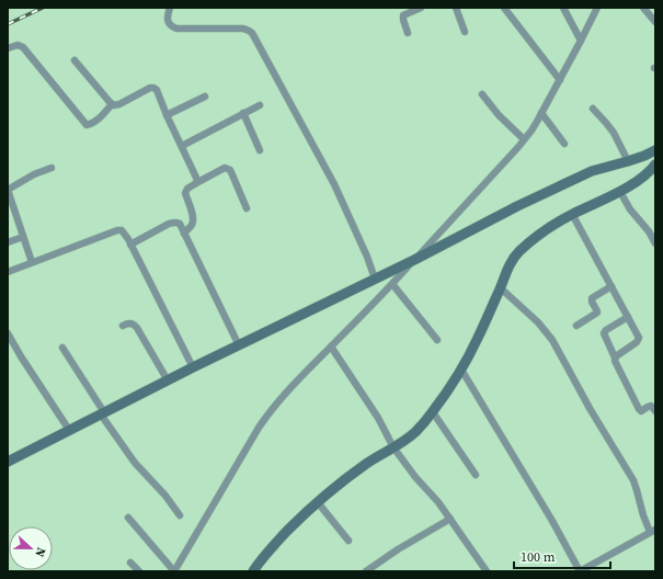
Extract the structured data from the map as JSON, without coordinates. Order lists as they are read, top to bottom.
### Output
{
  "scale_bar": "100 m",
  "north": "right"
}
